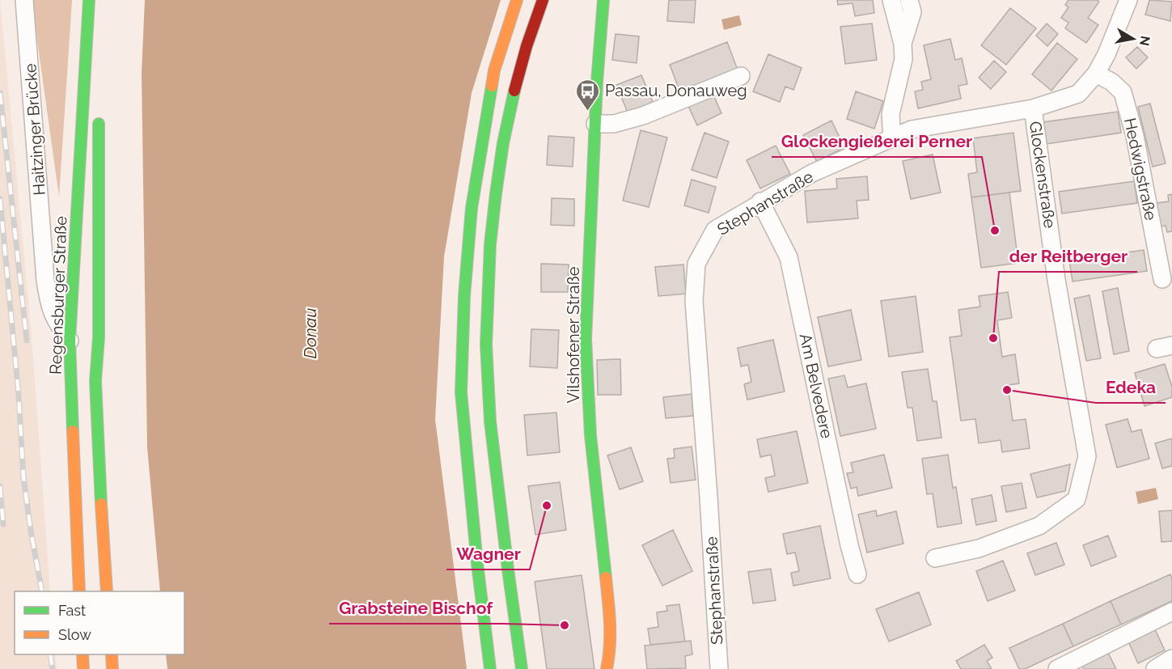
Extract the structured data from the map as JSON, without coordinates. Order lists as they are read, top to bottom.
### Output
{
  "streets": {
    "main road": ["Regensburger Straße", "Vilshofener Straße"],
    "street": [
      "Haitzinger Brücke",
      "Hedwigstraße",
      "Glockenstraße",
      "Stephanstraße",
      "Am Belvedere"
    ]
  },
  "crossings": [
    ["Haitzinger Brücke", "Regensburger Straße"],
    ["Hedwigstraße", "Stephanstraße"],
    ["Glockenstraße", "Stephanstraße"],
    ["Stephanstraße", "Am Belvedere"]
  ],
  "water": ["Donau"],
  "places": {
    "bus stop": ["Passau, Donauweg"],
    "other": [
      "Glockengießerei Perner",
      "der Reitberger",
      "Edeka",
      "Wagner",
      "Grabsteine Bischof"
    ]
  },
  "legend": ["Fast", "Slow"],
  "north": "right"
}
